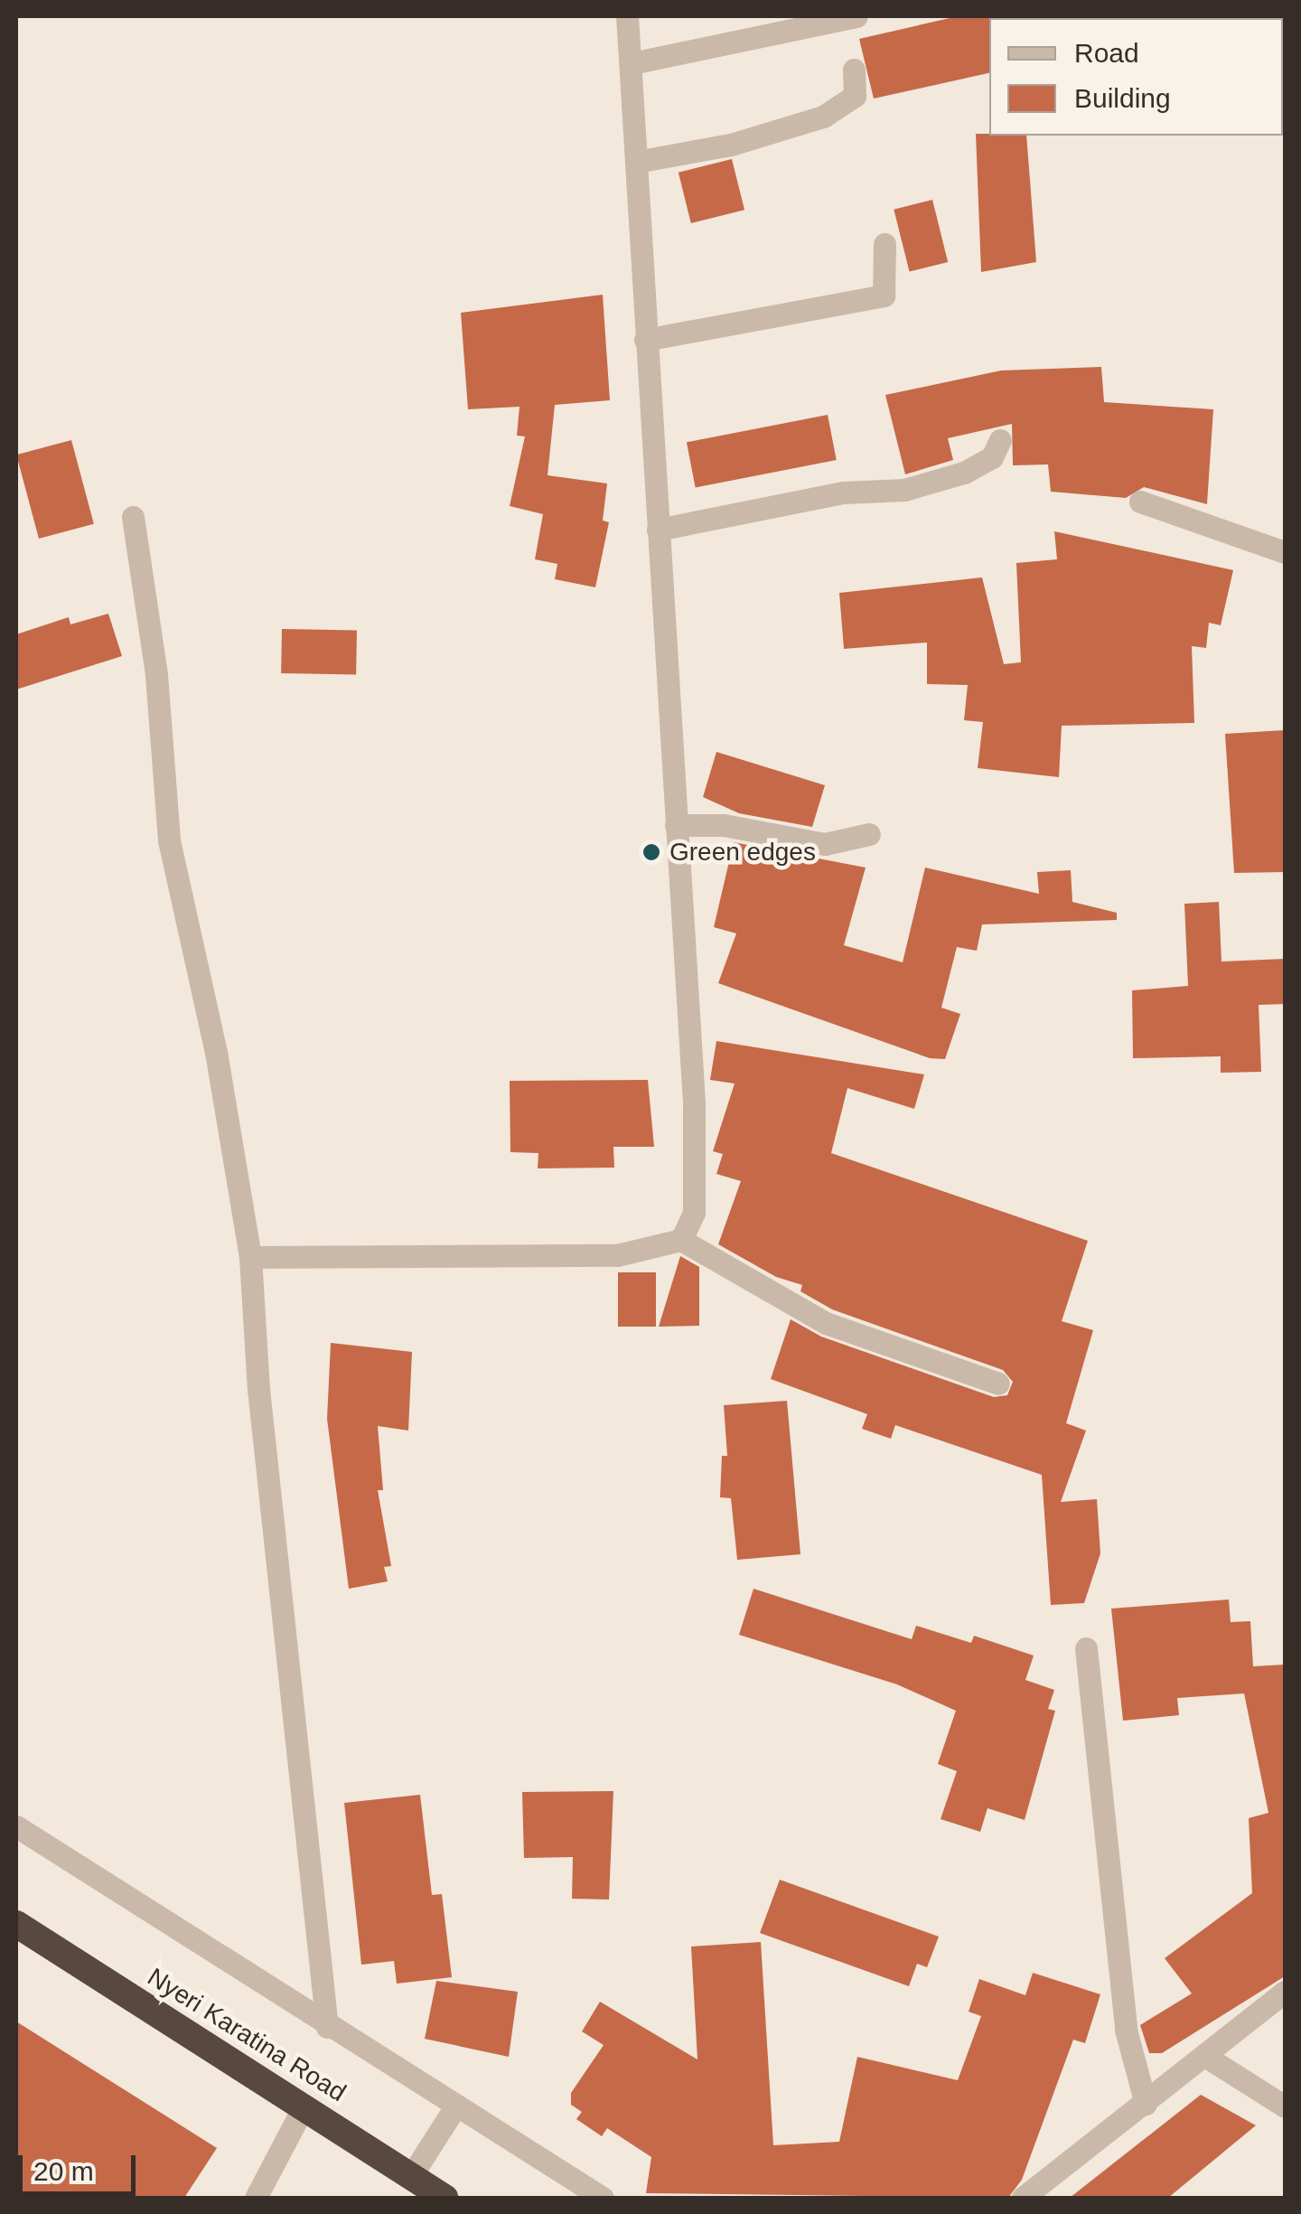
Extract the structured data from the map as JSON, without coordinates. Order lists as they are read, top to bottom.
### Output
{
  "streets": {
    "highway": ["Nyeri Karatina Road"]
  },
  "places": ["Green edges"],
  "legend": ["Road", "Building"],
  "scale_bar": "20 m"
}
